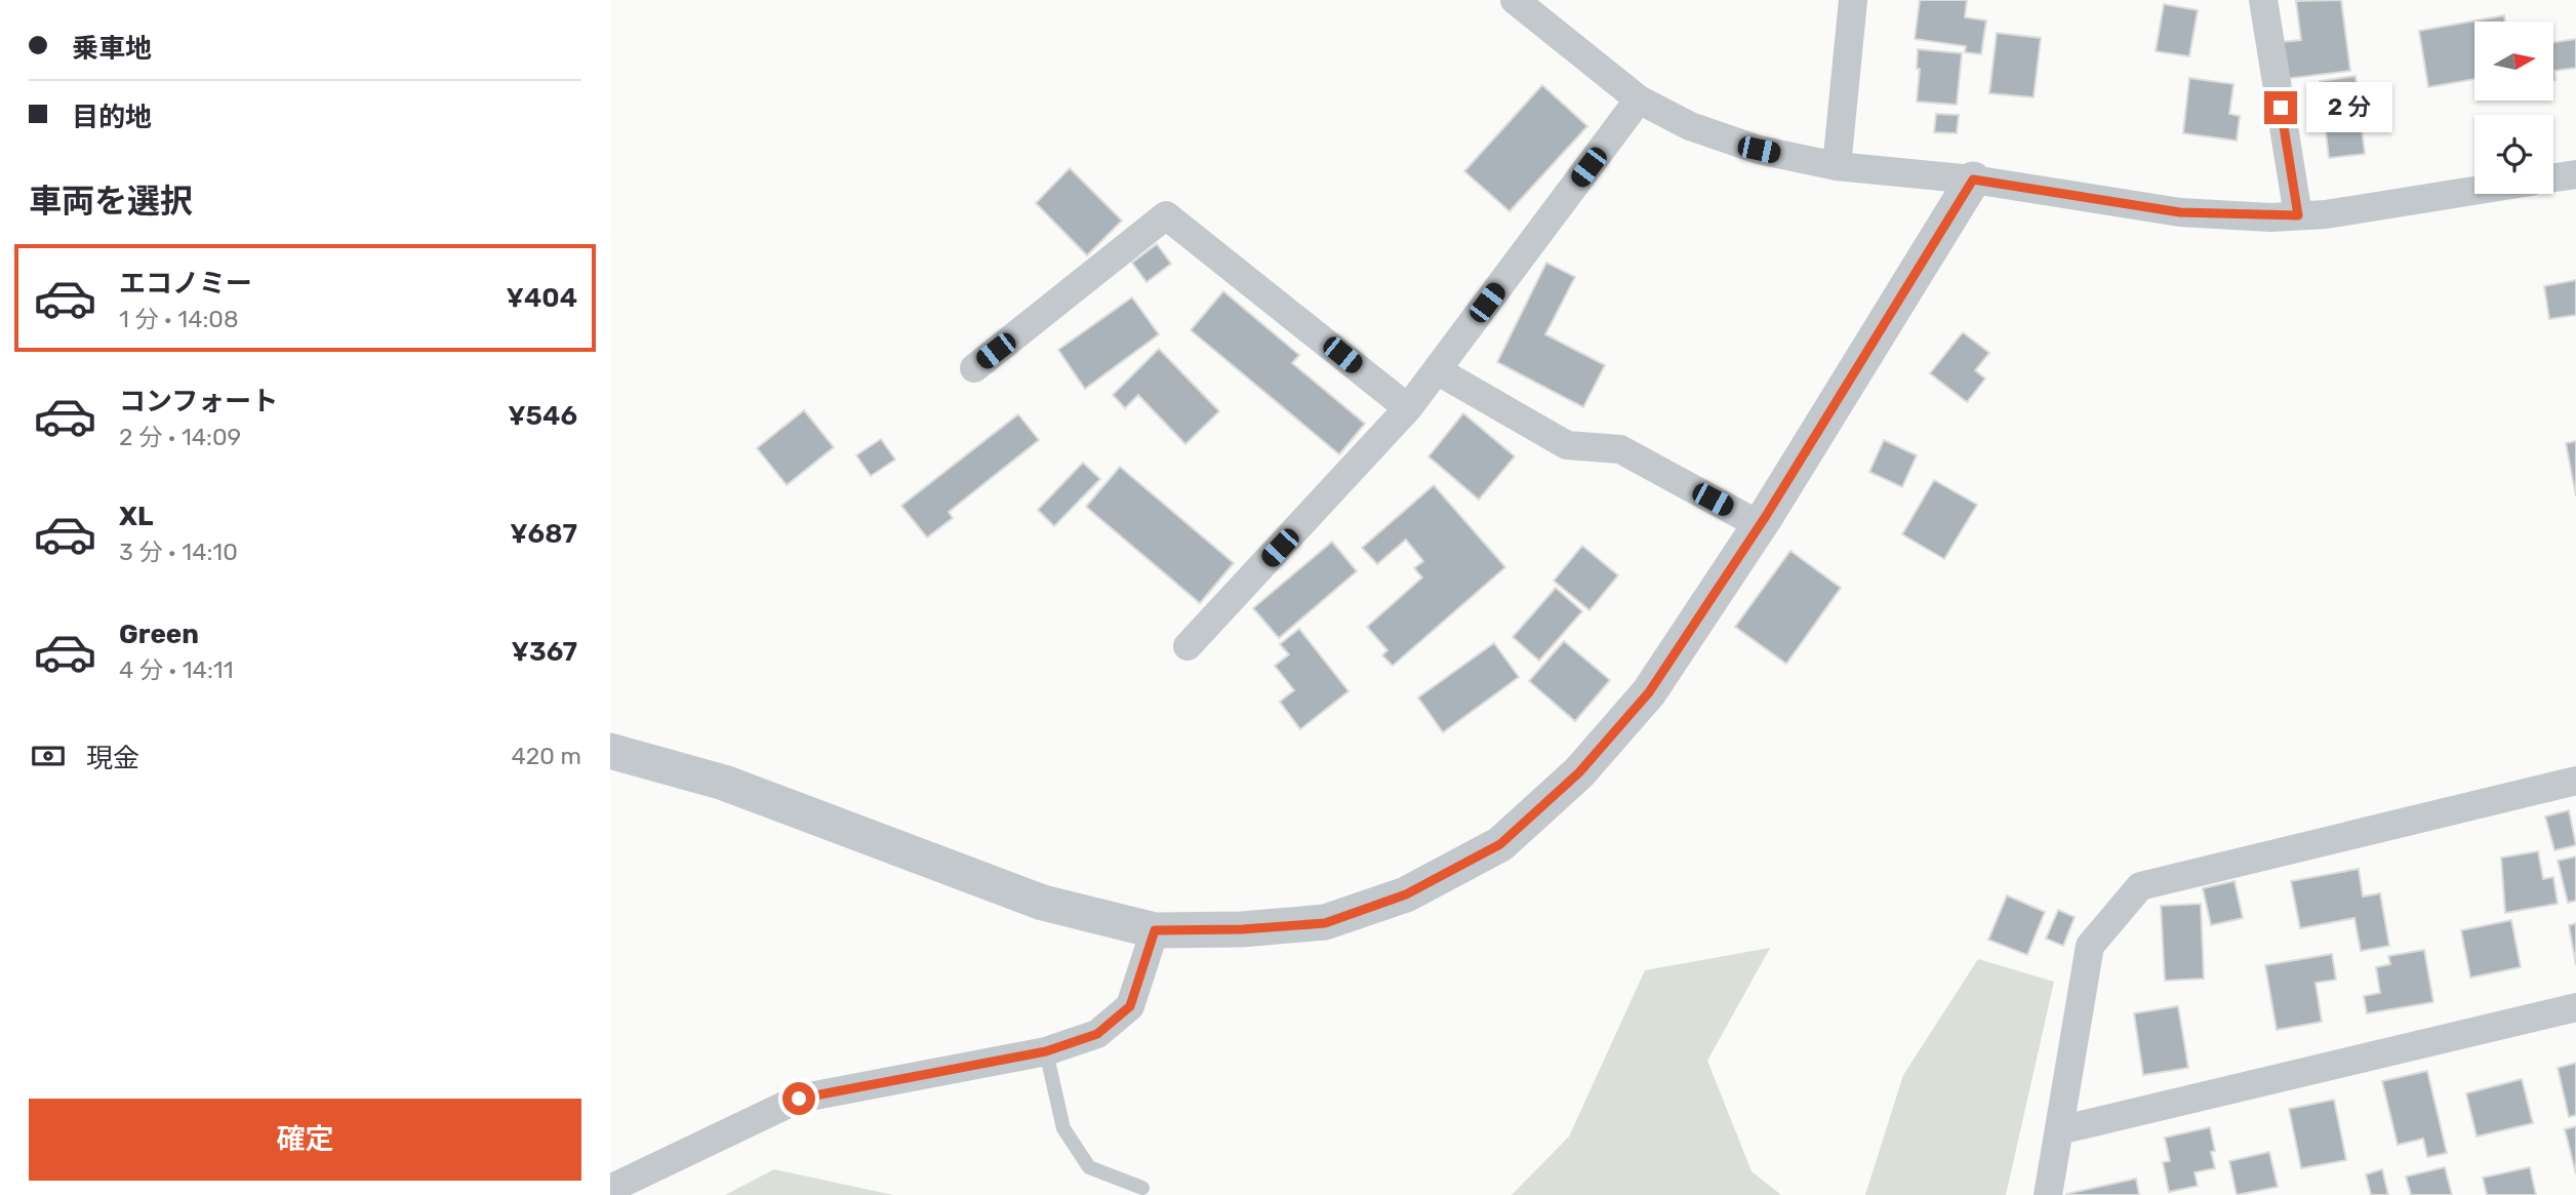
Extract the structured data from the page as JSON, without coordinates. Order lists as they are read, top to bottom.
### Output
{
  "north": "right",
  "page": {
    "banner": ["乗車地", "目的地"],
    "bubble": "2 分",
    "heading": "車両を選択",
    "list": [
      {
        "name": "エコノミー",
        "note": "1 分 · 14:08",
        "value": "¥404"
      },
      {
        "name": "コンフォート",
        "note": "2 分 · 14:09",
        "value": "¥546"
      },
      {
        "name": "XL",
        "note": "3 分 · 14:10",
        "value": "¥687"
      },
      {
        "name": "Green",
        "note": "4 分 · 14:11",
        "value": "¥367"
      }
    ],
    "pay": ["現金", "420 m"],
    "buttons": "確定"
  }
}
